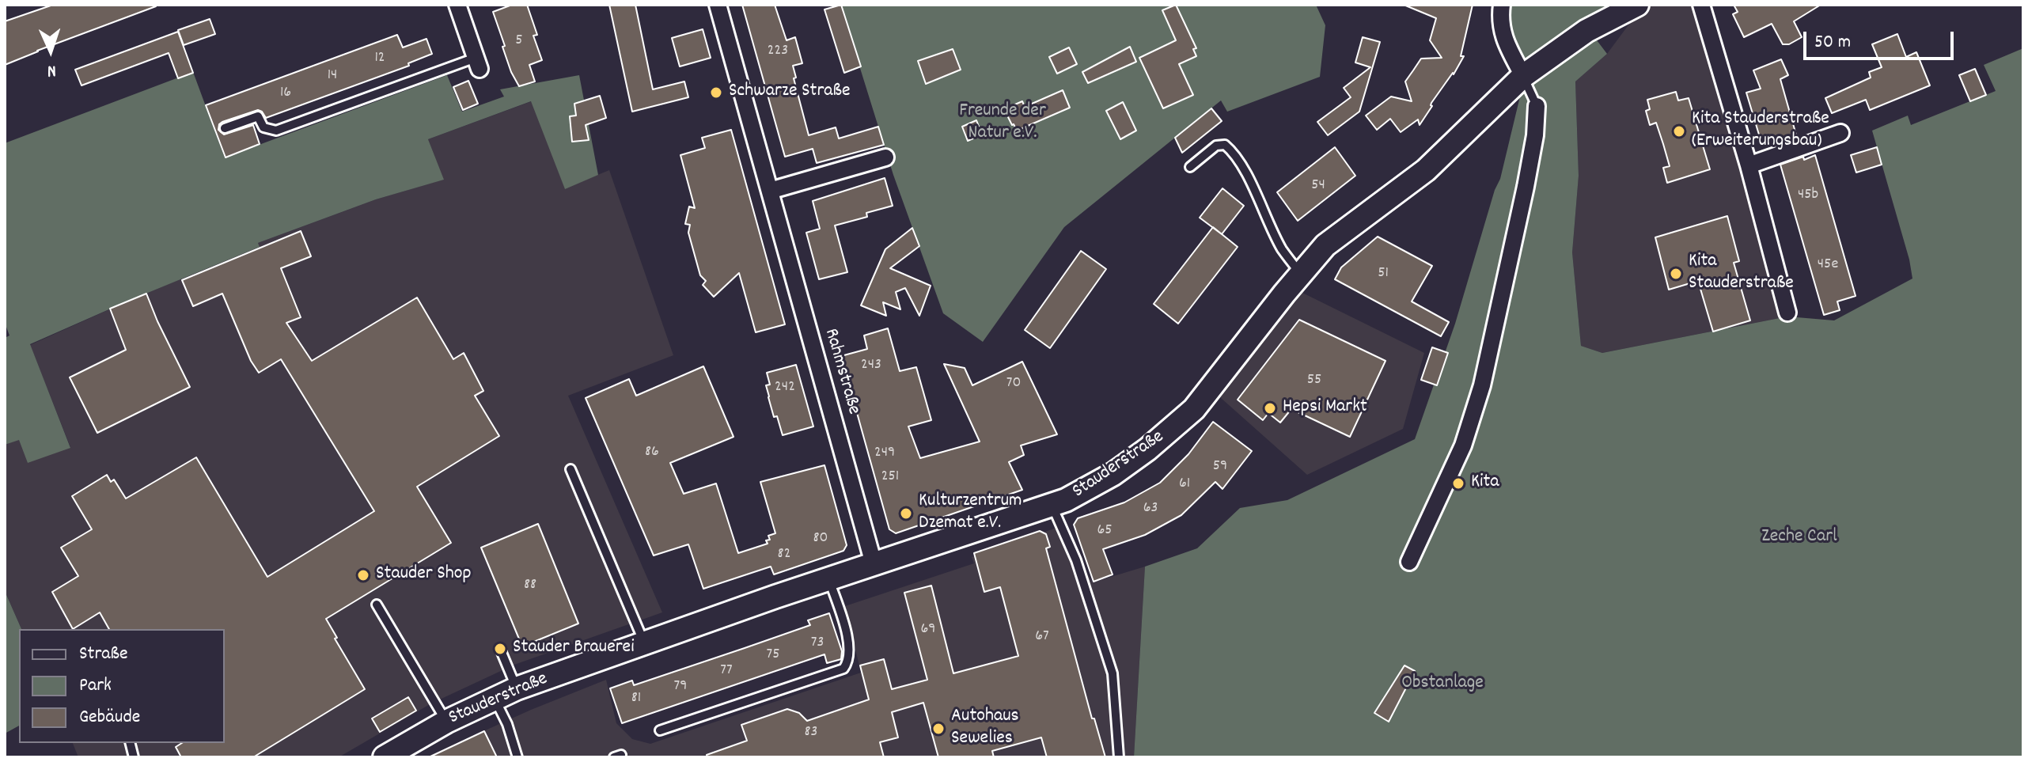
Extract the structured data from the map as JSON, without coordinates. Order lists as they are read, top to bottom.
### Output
{
  "streets": {
    "main road": ["Stauderstraße"],
    "street": ["Rahmstraße"]
  },
  "crossings": [
    ["Rahmstraße", "Stauderstraße"]
  ],
  "parks": ["Freunde der Natur e.V.", "Zeche Carl", "Obstanlage"],
  "places": [
    "Schwarze Straße",
    "Kita Stauderstraße (Erweiterungsbau)",
    "Kita Stauderstraße",
    "Hepsi Markt",
    "Kita",
    "Kulturzentrum Dzemat e.V.",
    "Stauder Shop",
    "Stauder Brauerei",
    "Autohaus Sewelies"
  ],
  "house_numbers": [
    "5",
    "223",
    "12",
    "14",
    "16",
    "54",
    "45b",
    "45e",
    "51",
    "243",
    "55",
    "70",
    "242",
    "86",
    "249",
    "59",
    "251",
    "61",
    "63",
    "65",
    "80",
    "82",
    "88",
    "69",
    "67",
    "73",
    "75",
    "77",
    "79",
    "81",
    "83"
  ],
  "legend": ["Straße", "Park", "Gebäude"],
  "scale_bar": "50 m",
  "north": "bottom"
}
